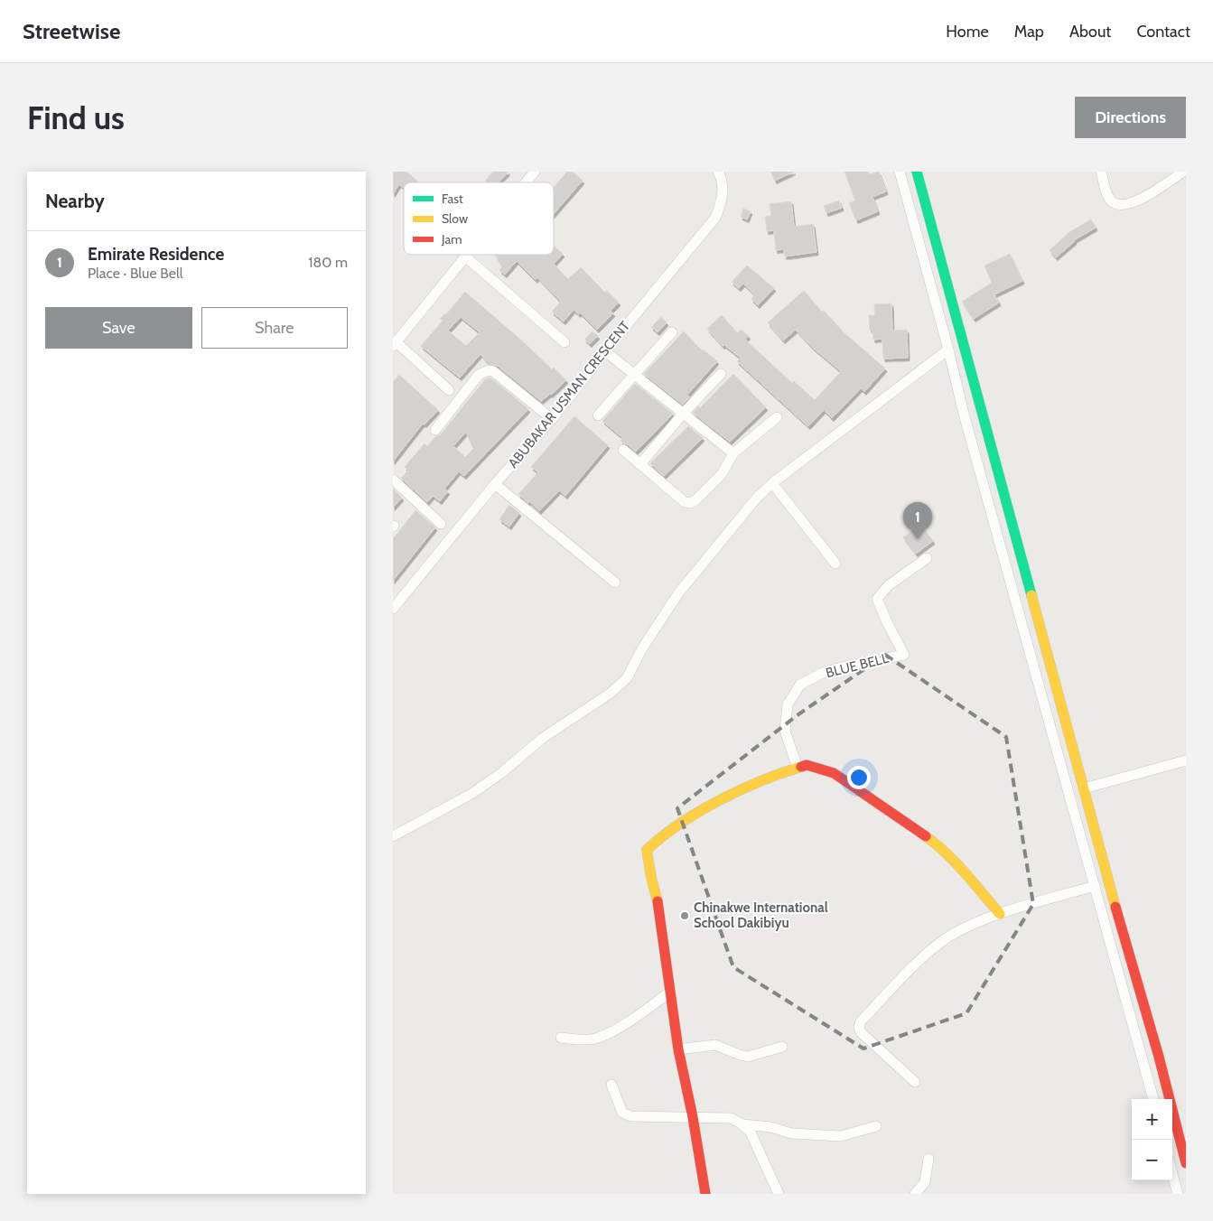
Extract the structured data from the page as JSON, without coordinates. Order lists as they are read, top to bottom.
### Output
{
  "streets": {
    "street": ["ABUBAKAR USMAN CRESCENT", "BLUE BELL"]
  },
  "places": ["Chinakwe International School Dakibiyu"],
  "legend": ["Fast", "Slow", "Jam"],
  "page": {
    "header": "Streetwise",
    "nav": [
      "Home",
      "Map",
      "About",
      "Contact"
    ],
    "buttons": [
      "Directions",
      ["Save", "Share"]
    ],
    "title": "Find us",
    "heading": "Nearby",
    "list": [
      {
        "mark": "1",
        "name": "Emirate Residence",
        "note": "Place · Blue Bell",
        "value": "180 m"
      }
    ],
    "pins": "1",
    "map_buttons": ["+", "−"]
  }
}
